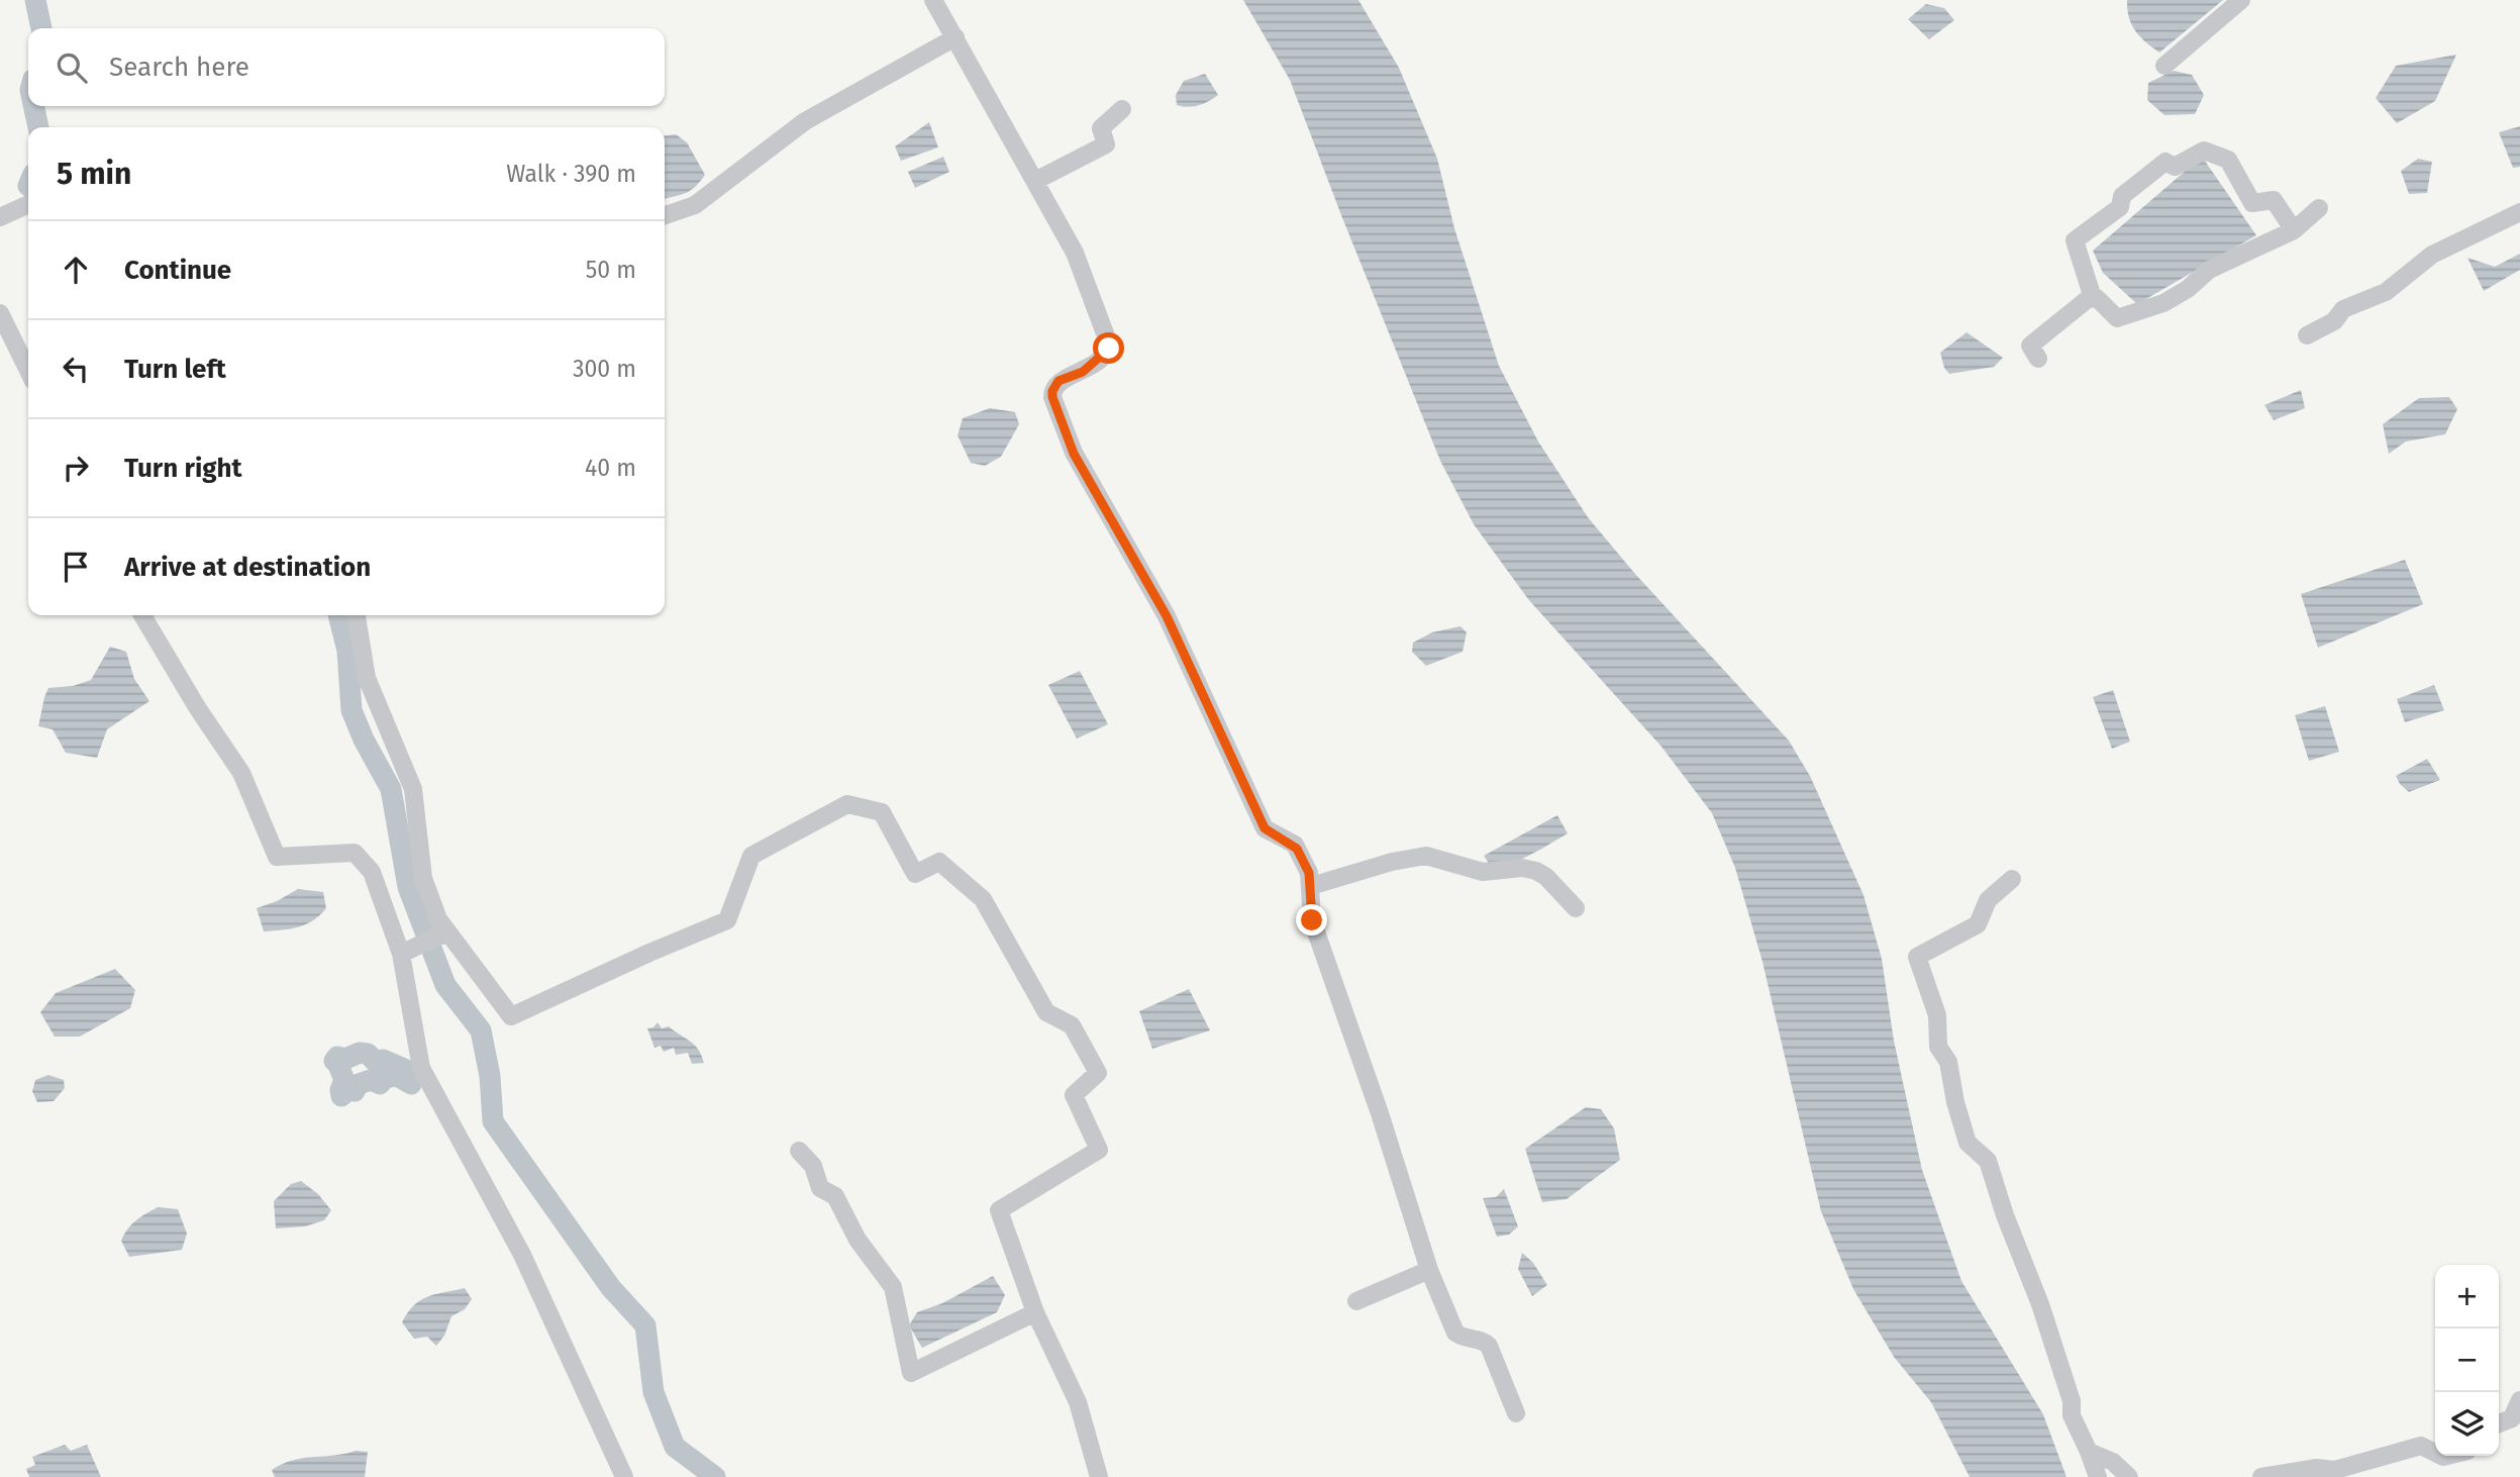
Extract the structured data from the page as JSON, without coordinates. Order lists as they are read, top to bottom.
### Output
{
  "page": {
    "search": "Search here",
    "heading": ["5 min", "Walk · 390 m"],
    "list": [
      ["Continue", "50 m"],
      ["Turn left", "300 m"],
      ["Turn right", "40 m"],
      "Arrive at destination"
    ],
    "map_buttons": ["+", "−"]
  }
}
